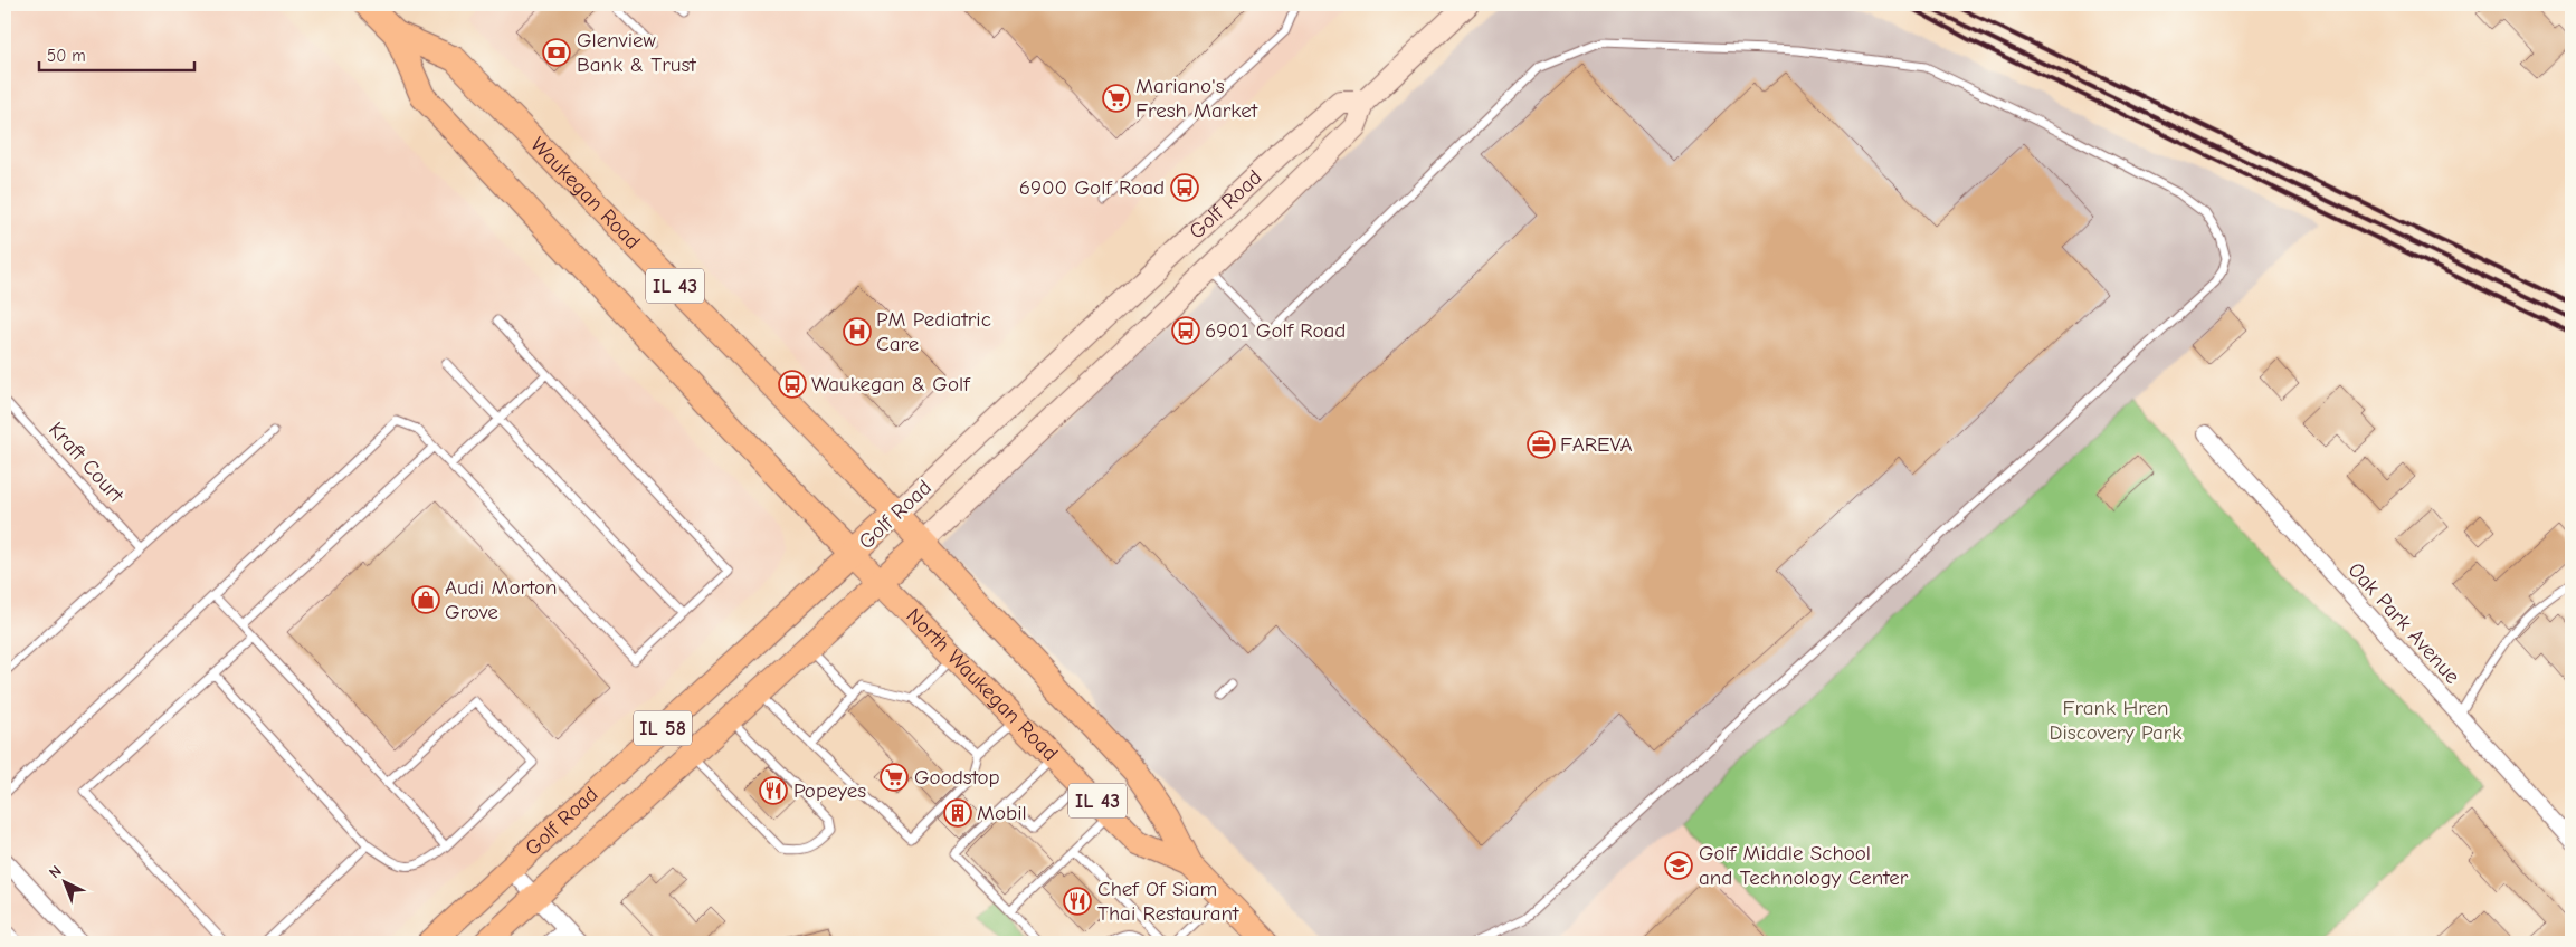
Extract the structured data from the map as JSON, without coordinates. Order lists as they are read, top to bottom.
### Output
{
  "streets": {
    "main road": [
      "Waukegan Road",
      "Golf Road",
      "IL 43",
      "North Waukegan Road",
      "IL 58"
    ],
    "street": ["Oak Park Avenue"],
    "lane": ["Kraft Court"]
  },
  "crossings": [
    ["Waukegan Road", "Golf Road"],
    ["Waukegan Road", "North Waukegan Road"],
    ["Golf Road", "North Waukegan Road"]
  ],
  "parks": ["Frank Hren Discovery Park"],
  "places": {
    "bank": ["Glenview Bank & Trust"],
    "supermarket": ["Mariano's Fresh Market", "Goodstop"],
    "bus stop": ["6900 Golf Road", "6901 Golf Road", "Waukegan & Golf"],
    "hospital": ["PM Pediatric Care"],
    "office": ["FAREVA"],
    "shop": ["Audi Morton Grove"],
    "restaurant": ["Popeyes", "Chef Of Siam Thai Restaurant"],
    "building": ["Mobil"],
    "school or university": ["Golf Middle School and Technology Center"]
  },
  "scale_bar": "50 m",
  "north": "top left"
}
